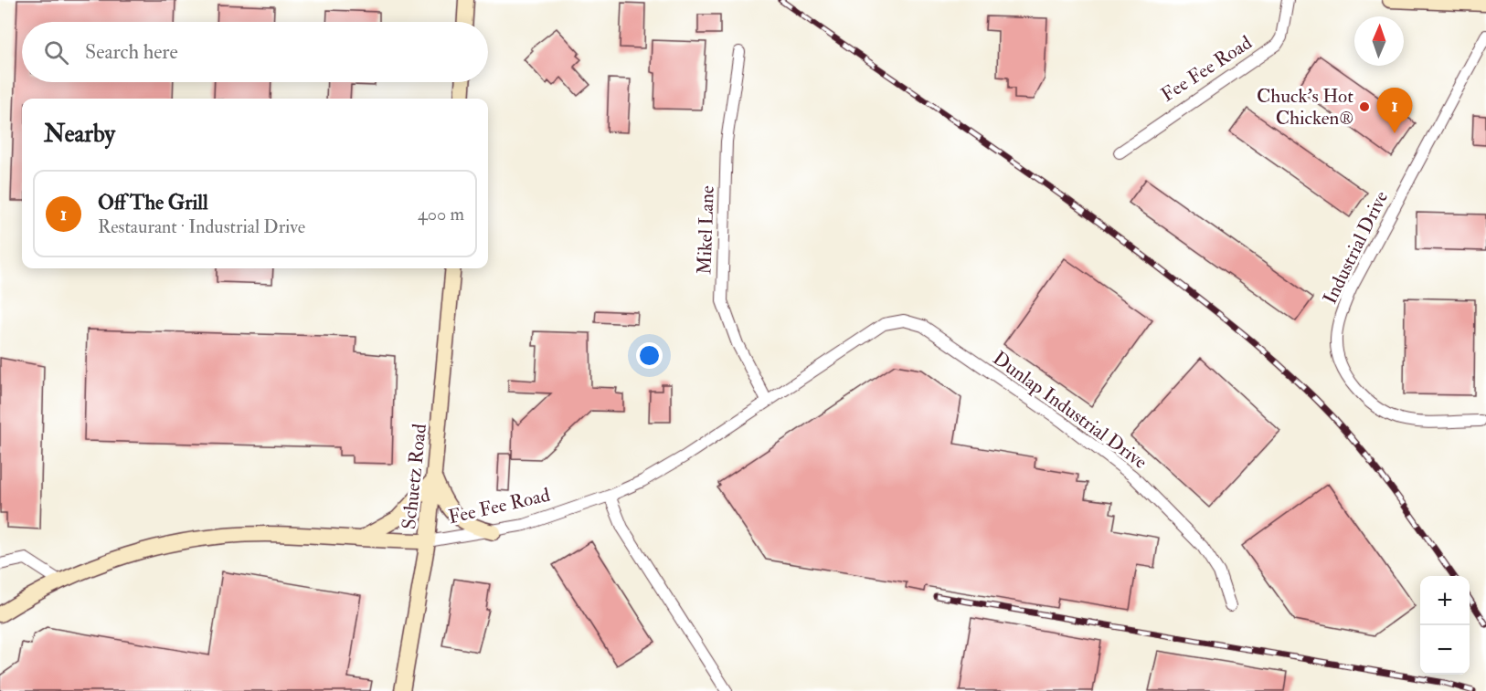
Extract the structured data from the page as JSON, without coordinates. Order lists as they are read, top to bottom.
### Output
{
  "streets": {
    "main road": ["Fee Fee Road", "Schuetz Road"],
    "street": ["Mikel Lane", "Industrial Drive", "Dunlap Industrial Drive"]
  },
  "crossings": [
    ["Fee Fee Road", "Mikel Lane"],
    ["Fee Fee Road", "Dunlap Industrial Drive"],
    ["Fee Fee Road", "Schuetz Road"]
  ],
  "places": ["Chuck's Hot Chicken®"],
  "north": "top",
  "page": {
    "search": "Search here",
    "pins": "1",
    "heading": "Nearby",
    "list": [
      {
        "mark": "1",
        "name": "Off The Grill",
        "note": "Restaurant · Industrial Drive",
        "value": "400 m"
      }
    ],
    "map_buttons": ["+", "−"]
  }
}
